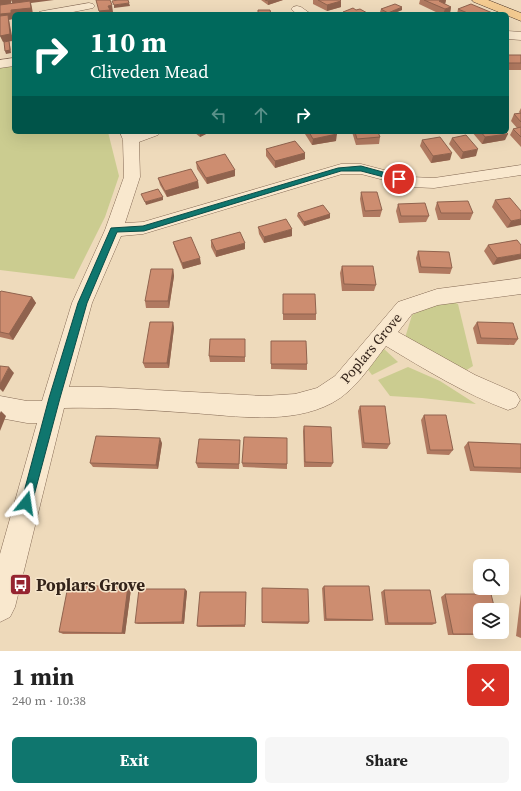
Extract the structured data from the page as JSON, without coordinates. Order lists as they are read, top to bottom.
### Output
{
  "streets": {
    "street": ["Poplars Grove"]
  },
  "places": {
    "bus stop": ["Poplars Grove"]
  },
  "page": {
    "turn": ["110 m", "Cliveden Mead"],
    "heading": ["1 min", "240 m · 10:38"],
    "buttons": ["Exit", "Share"]
  }
}
